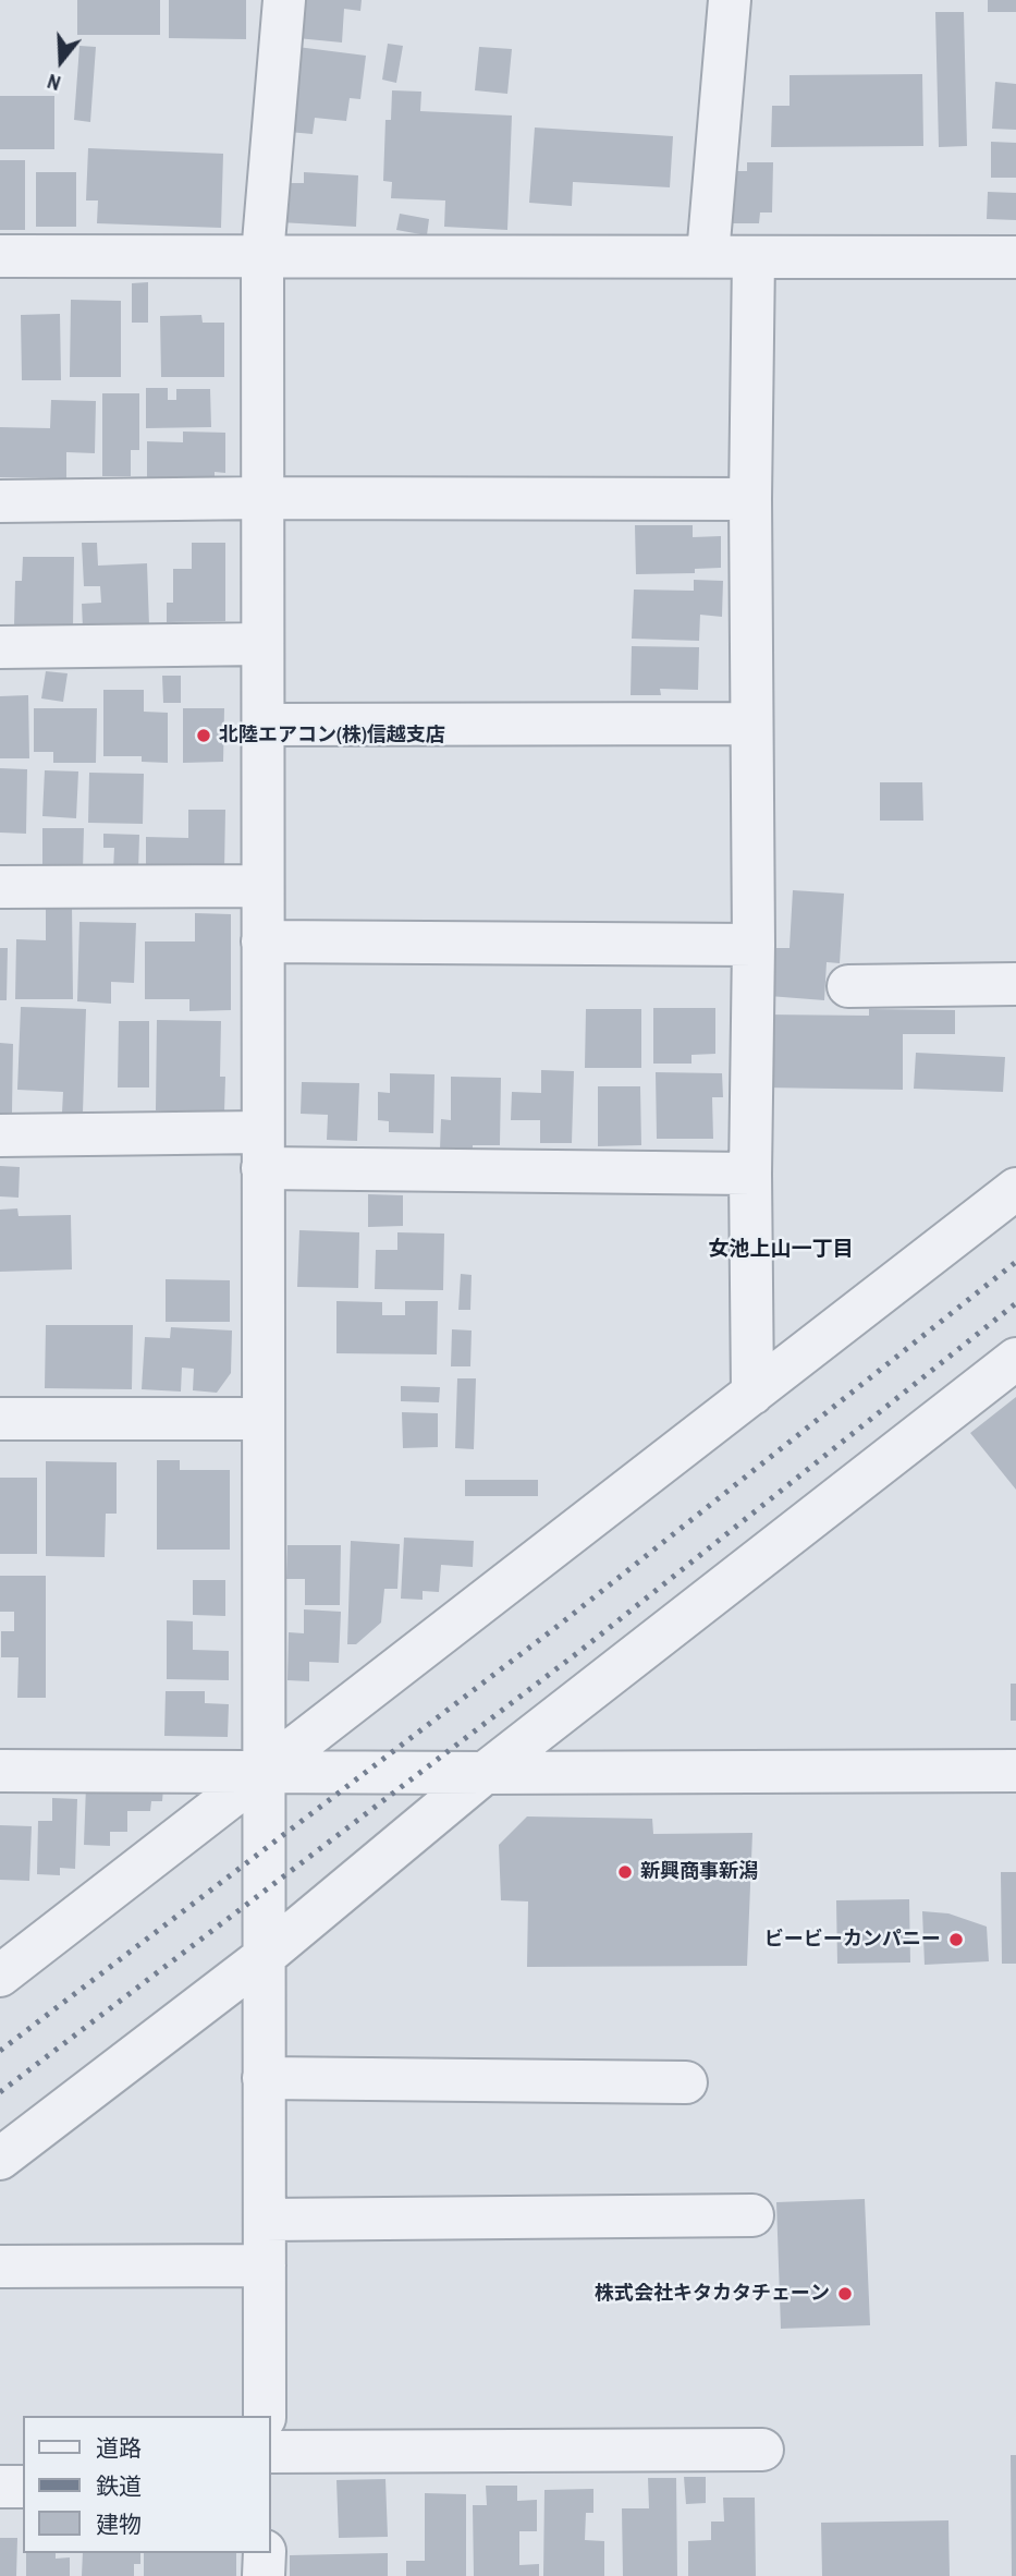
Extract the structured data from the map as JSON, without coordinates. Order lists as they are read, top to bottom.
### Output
{
  "districts": ["女池上山一丁目"],
  "places": [
    "北陸エアコン(株)信越支店",
    "新興商事新潟",
    "ビービーカンパニー",
    "株式会社キタカタチェーン"
  ],
  "legend": ["道路", "鉄道", "建物"],
  "north": "bottom"
}
